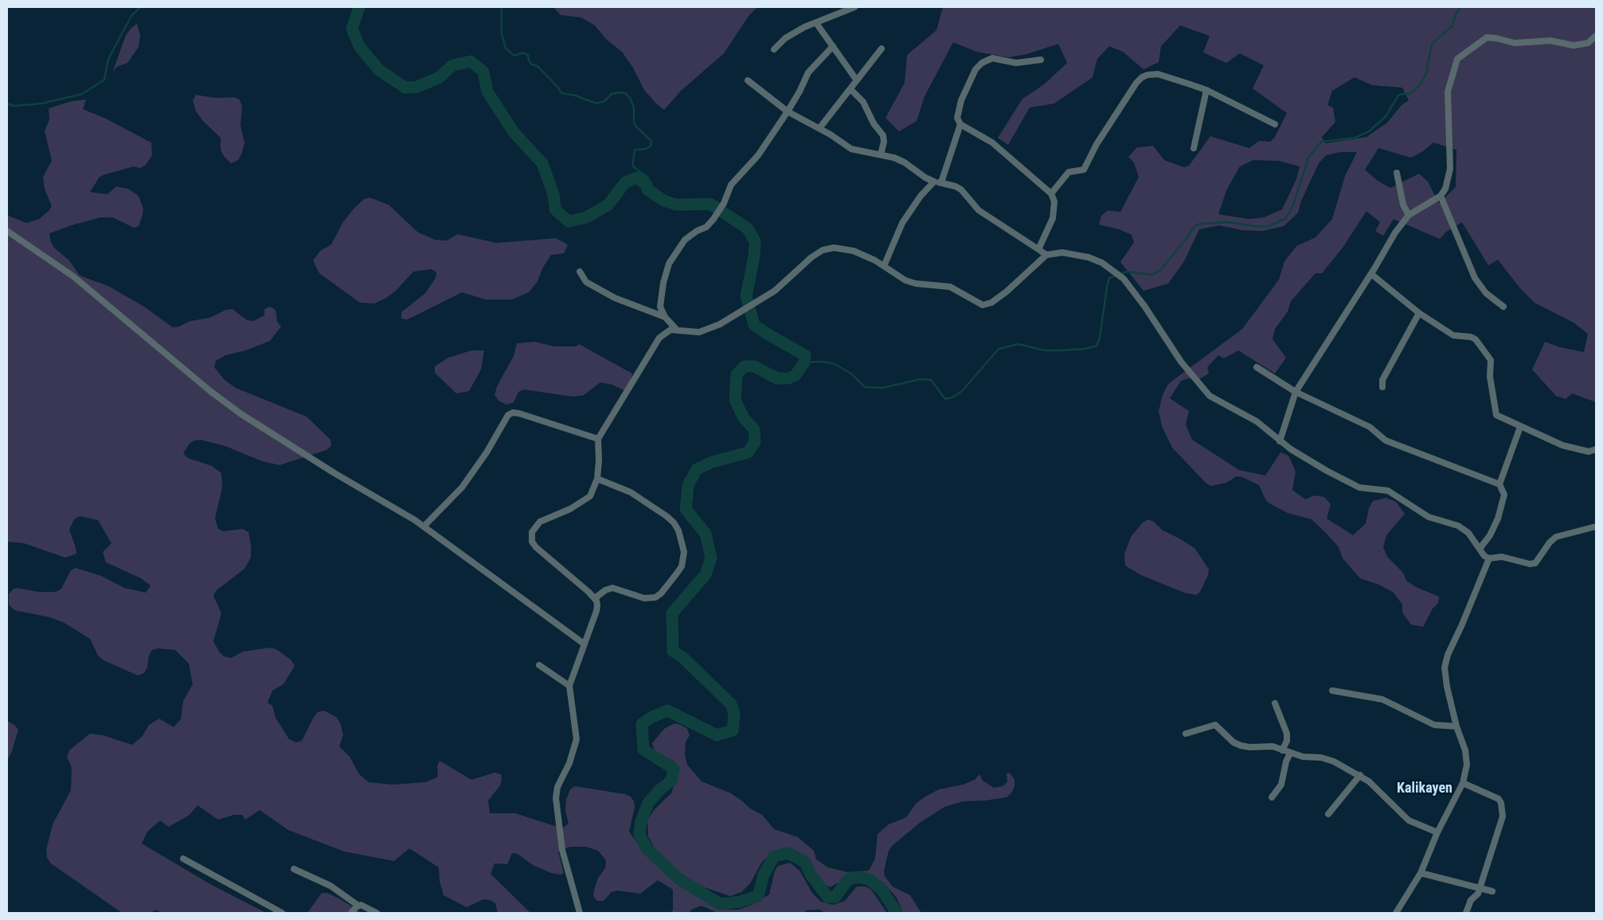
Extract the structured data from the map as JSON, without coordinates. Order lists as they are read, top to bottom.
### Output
{
  "districts": ["Kalikayen"]
}
